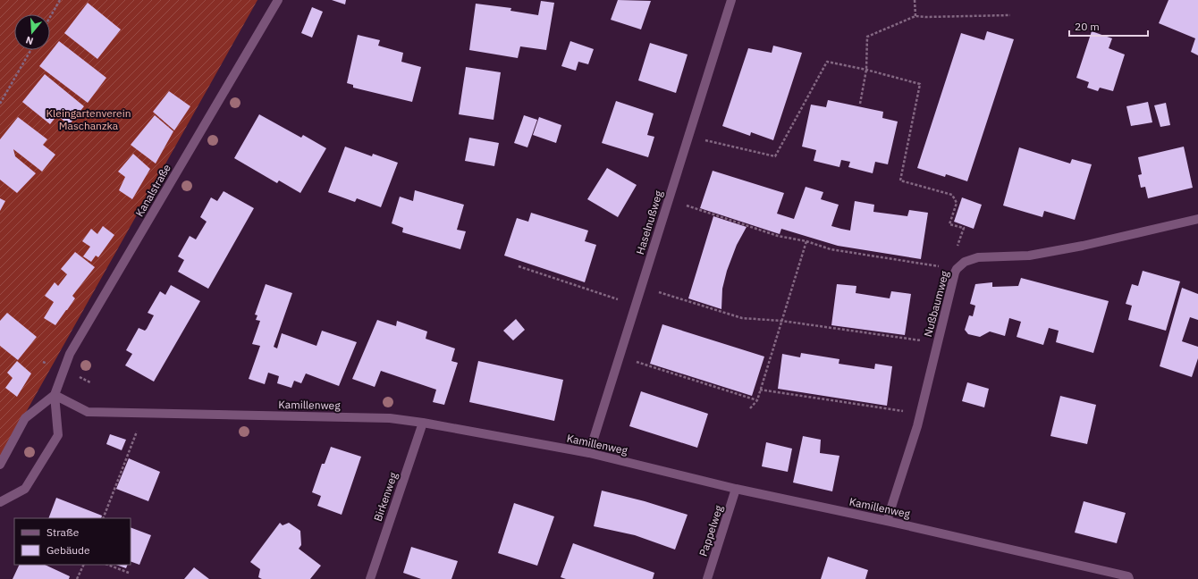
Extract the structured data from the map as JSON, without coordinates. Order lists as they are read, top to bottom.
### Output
{
  "streets": {
    "street": [
      "Kanalstraße",
      "Haselnußweg",
      "Nußbaumweg",
      "Kamillenweg",
      "Birkenweg",
      "Pappelweg"
    ]
  },
  "crossings": [
    ["Kanalstraße", "Kamillenweg"],
    ["Haselnußweg", "Kamillenweg"],
    ["Nußbaumweg", "Kamillenweg"],
    ["Kamillenweg", "Birkenweg"],
    ["Kamillenweg", "Pappelweg"]
  ],
  "parks": ["Kleingartenverein Maschanzka"],
  "legend": ["Straße", "Gebäude"],
  "scale_bar": "20 m",
  "north": "bottom"
}
